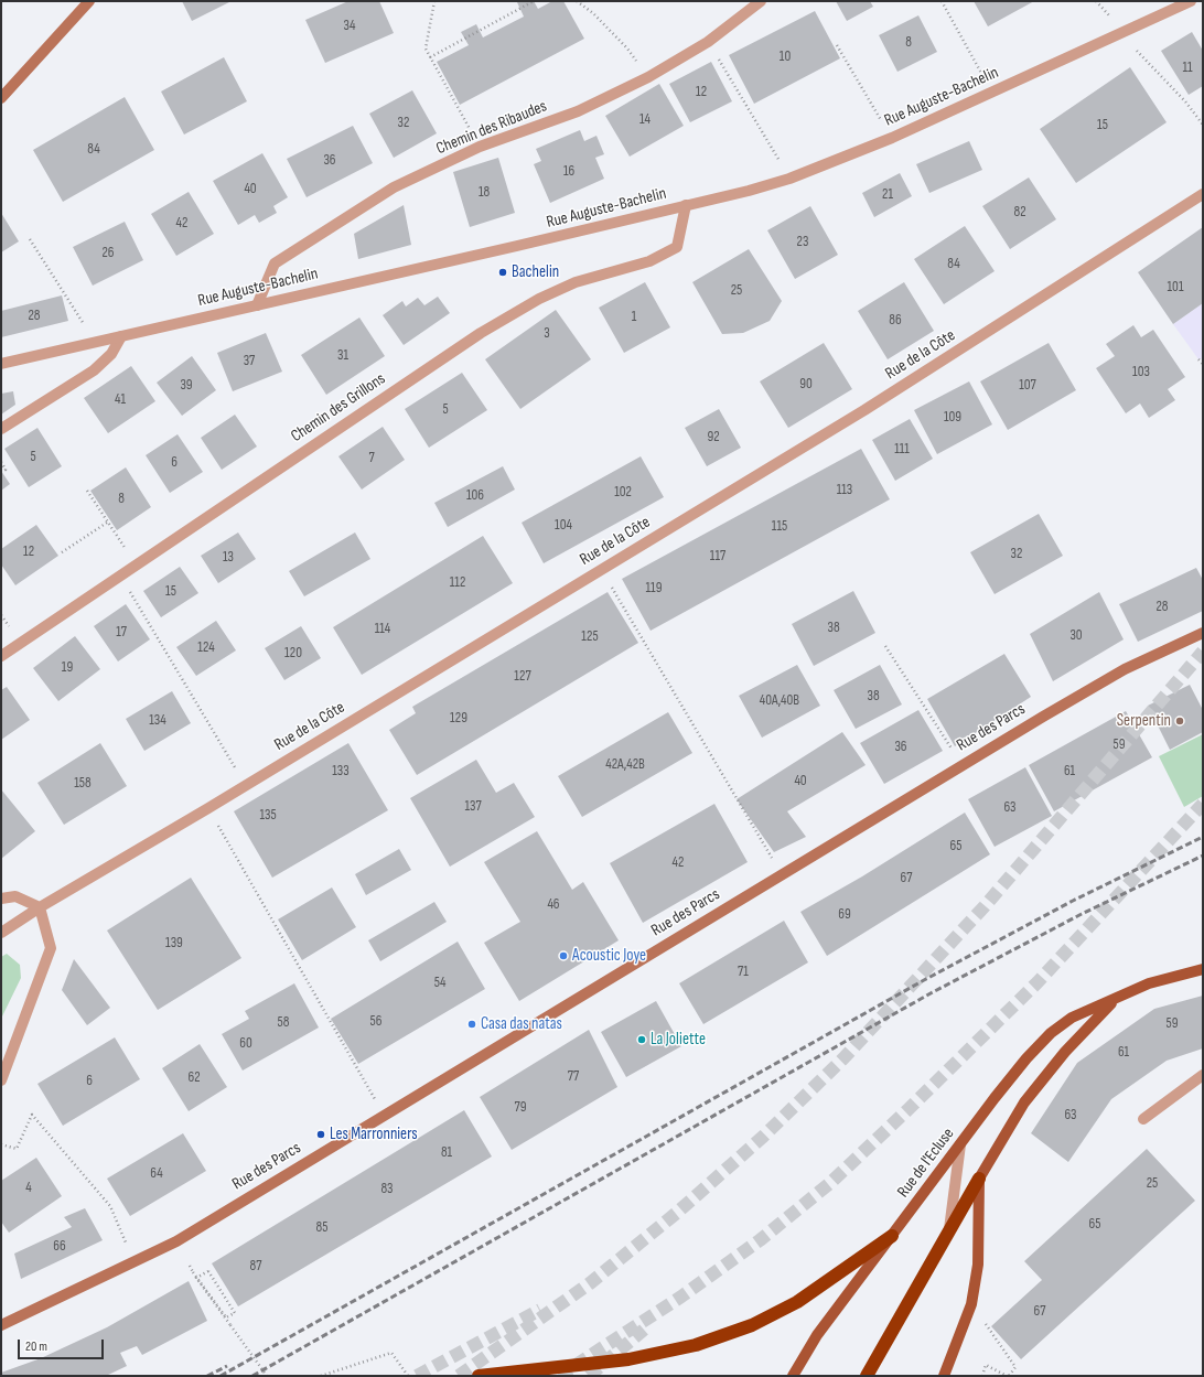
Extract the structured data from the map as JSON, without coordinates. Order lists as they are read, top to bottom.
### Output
{
  "streets": {
    "main road": ["Rue des Parcs", "Rue de l'Ecluse"],
    "street": [
      "Rue Auguste-Bachelin",
      "Chemin des Ribaudes",
      "Rue de la Côte",
      "Chemin des Grillons"
    ]
  },
  "crossings": [
    ["Rue Auguste-Bachelin", "Chemin des Ribaudes"],
    ["Rue Auguste-Bachelin", "Chemin des Grillons"]
  ],
  "places": [
    "Bachelin",
    "Serpentin",
    "Acoustic Joye",
    "Casa das natas",
    "La Joliette",
    "Les Marronniers"
  ],
  "house_numbers": [
    "34",
    "8",
    "10",
    "11",
    "12",
    "14",
    "32",
    "15",
    "84",
    "36",
    "16",
    "40",
    "18",
    "21",
    "82",
    "42",
    "23",
    "26",
    "84",
    "101",
    "25",
    "28",
    "1",
    "86",
    "3",
    "31",
    "37",
    "103",
    "90",
    "39",
    "107",
    "41",
    "5",
    "109",
    "92",
    "111",
    "5",
    "7",
    "6",
    "113",
    "102",
    "106",
    "8",
    "104",
    "115",
    "12",
    "32",
    "117",
    "13",
    "112",
    "119",
    "15",
    "28",
    "38",
    "114",
    "17",
    "30",
    "125",
    "124",
    "120",
    "19",
    "127",
    "38",
    "40A,40B",
    "129",
    "134",
    "59",
    "36",
    "42A,42B",
    "133",
    "61",
    "40",
    "158",
    "137",
    "63",
    "135",
    "65",
    "42",
    "67",
    "46",
    "69",
    "139",
    "71",
    "54",
    "56",
    "58",
    "59",
    "60",
    "61",
    "77",
    "62",
    "6",
    "79",
    "63",
    "81",
    "64",
    "25",
    "4",
    "83",
    "65",
    "85",
    "66",
    "87",
    "67"
  ],
  "scale_bar": "20 m"
}
